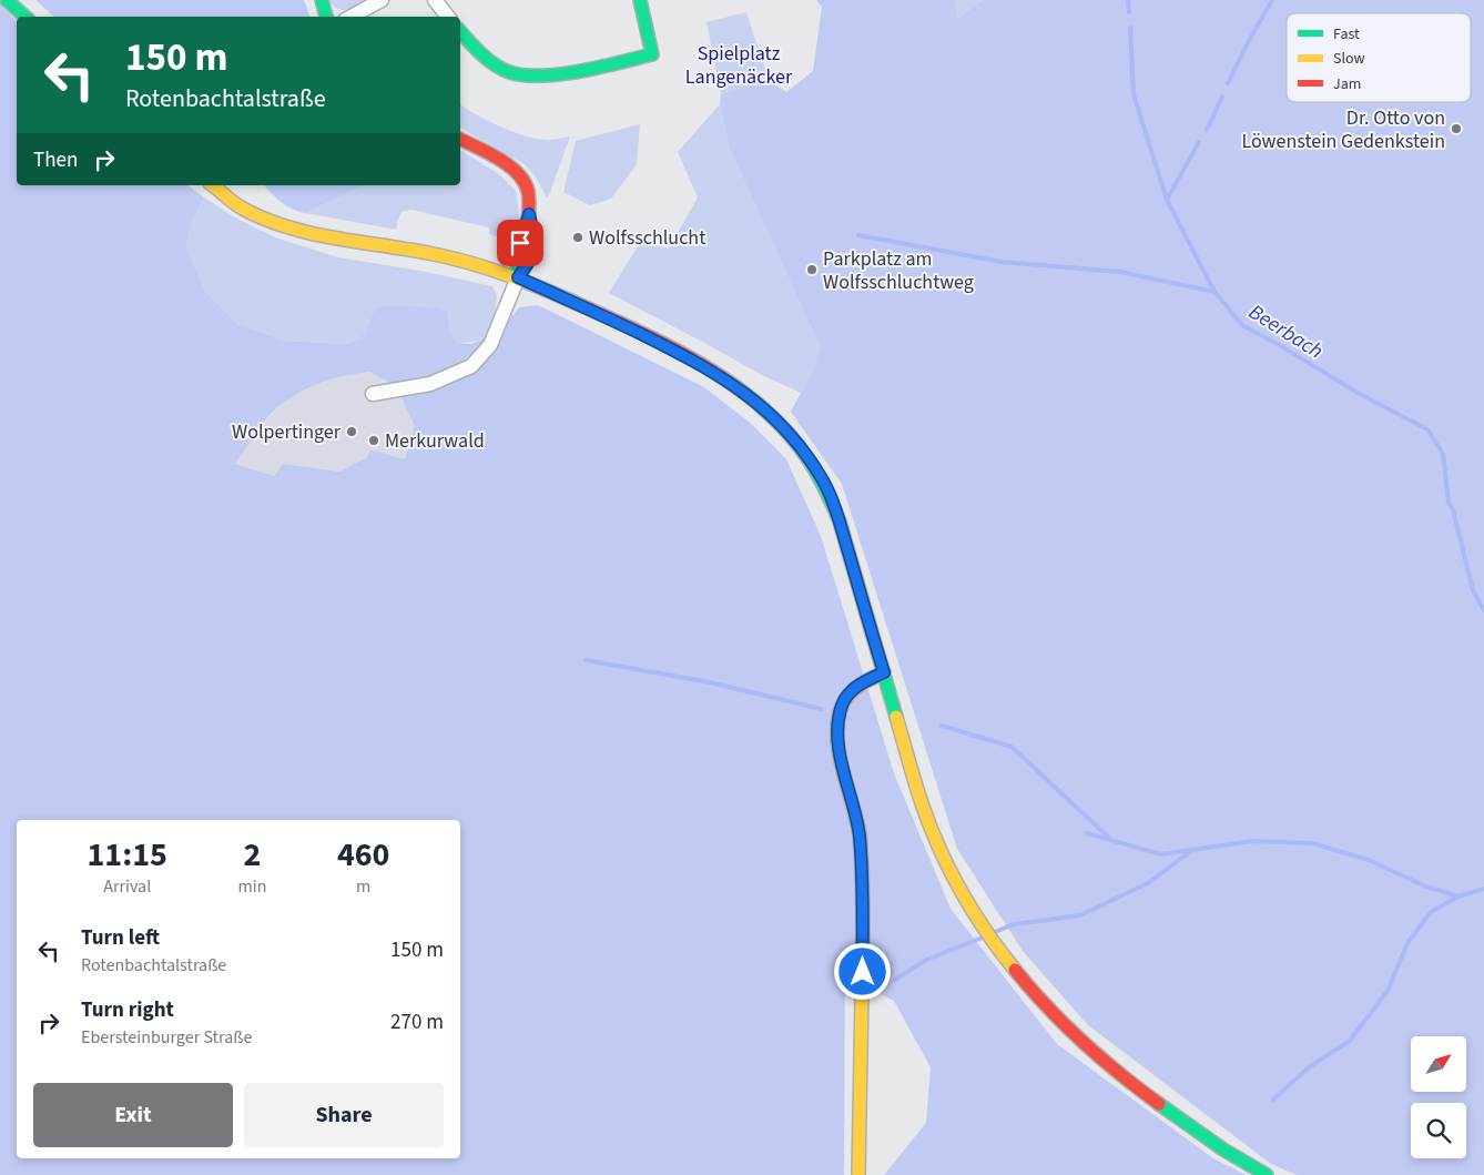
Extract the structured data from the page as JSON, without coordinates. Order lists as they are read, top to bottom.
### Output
{
  "water": ["Beerbach"],
  "parks": ["Spielplatz Langenäcker"],
  "places": [
    "Dr. Otto von Löwenstein Gedenkstein",
    "Wolfsschlucht",
    "Parkplatz am Wolfsschluchtweg",
    "Wolpertinger",
    "Merkurwald"
  ],
  "legend": ["Fast", "Slow", "Jam"],
  "north": "top right",
  "page": {
    "turn": ["150 m", "Rotenbachtalstraße"],
    "then": "Then",
    "eta": [
      "11:15",
      "Arrival",
      "2",
      "min",
      "460",
      "m"
    ],
    "list": [
      {
        "name": "Turn left",
        "note": "Rotenbachtalstraße",
        "value": "150 m"
      },
      {
        "name": "Turn right",
        "note": "Ebersteinburger Straße",
        "value": "270 m"
      }
    ],
    "buttons": ["Exit", "Share"]
  }
}
